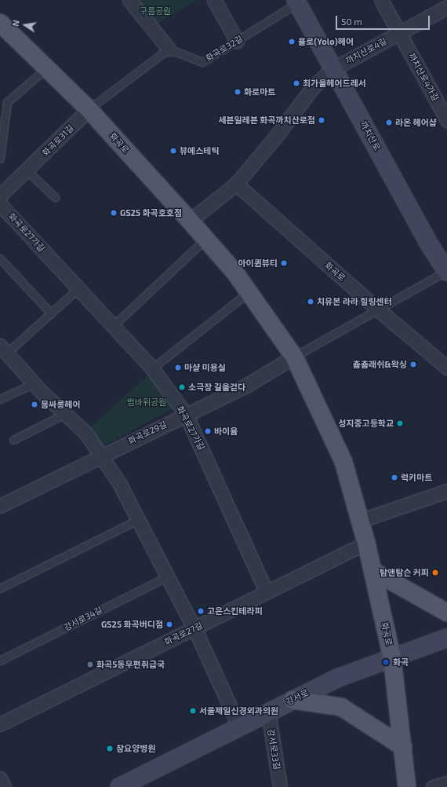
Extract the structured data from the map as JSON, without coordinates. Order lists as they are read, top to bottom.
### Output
{
  "streets": {
    "main road": ["까치산로", "화곡로", "강서로"],
    "street": [
      "까치산로4길",
      "까치산로4가길",
      "화곡로31길",
      "화곡로27가길",
      "화곡로29길",
      "화곡로27길",
      "강서로33길"
    ],
    "lane": ["화곡로32길", "강서로34길"]
  },
  "crossings": [
    ["화곡로32길", "까치산로"],
    ["까치산로4길", "까치산로4가길"],
    ["까치산로4길", "까치산로"],
    ["화곡로31길", "화곡로"],
    ["화곡로31길", "화곡로27가길"],
    ["화곡로", "화곡로29길"],
    ["화곡로", "화곡로27길"],
    ["화곡로", "강서로"],
    ["화곡로27가길", "화곡로29길"],
    ["화곡로27가길", "화곡로27길"],
    ["강서로", "강서로33길"]
  ],
  "parks": ["구름공원", "범바위공원"],
  "places": [
    "욜로(Yolo)헤어",
    "최가을헤어드레서",
    "화로마트",
    "세븐일레븐 화곡까치산로점",
    "라온 헤어샵",
    "뷰에스테틱",
    "GS25 화곡호호점",
    "아이퀸뷰티",
    "치유본 라라 힐링센터",
    "춈춈래쉬&왁싱",
    "마샬 미용실",
    "소극장 길을걷다",
    "뭄싸롱헤어",
    "성지중고등학교",
    "바이윰",
    "럭키마트",
    "탐앤탐슨 커피",
    "고은스킨테라피",
    "GS25 화곡버디점",
    "화곡",
    "화곡5동우편취급국",
    "서울제일신경외과의원",
    "참요양병원"
  ],
  "scale_bar": "50 m",
  "north": "left"
}
